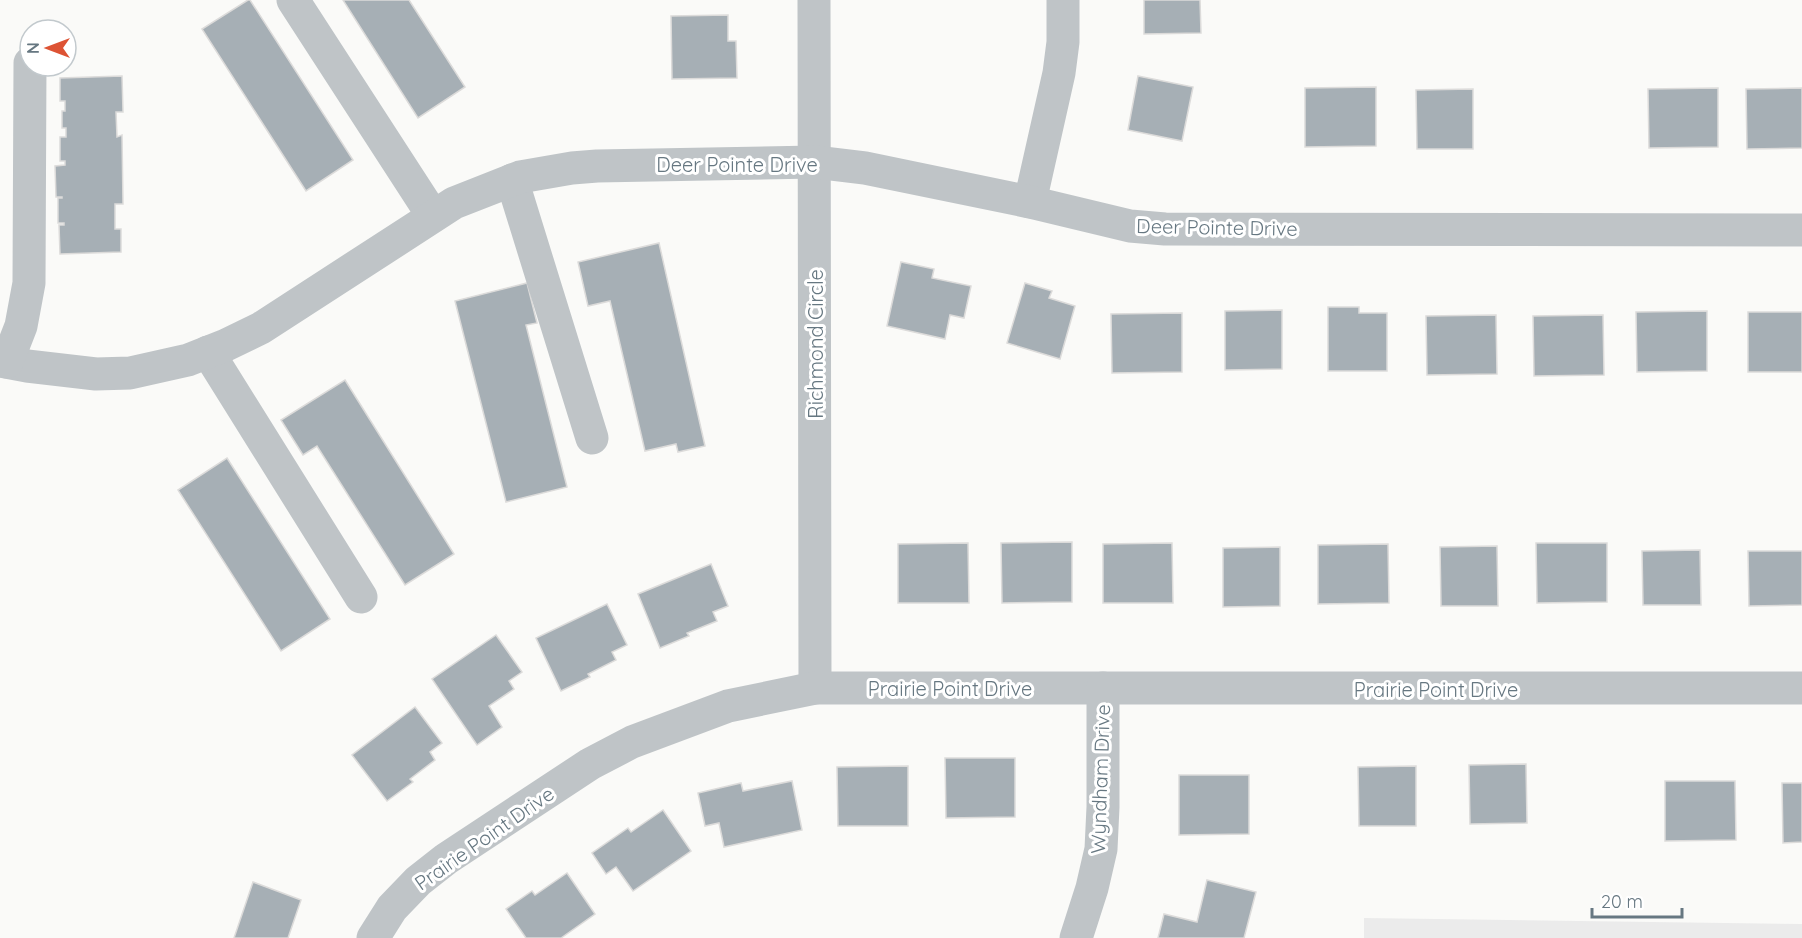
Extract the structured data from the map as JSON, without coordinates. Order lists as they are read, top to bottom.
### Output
{
  "streets": {
    "street": [
      "Deer Pointe Drive",
      "Richmond Circle",
      "Prairie Point Drive",
      "Wyndham Drive"
    ]
  },
  "crossings": [
    ["Deer Pointe Drive", "Richmond Circle"],
    ["Richmond Circle", "Prairie Point Drive"],
    ["Prairie Point Drive", "Wyndham Drive"]
  ],
  "scale_bar": "20 m",
  "north": "left"
}
